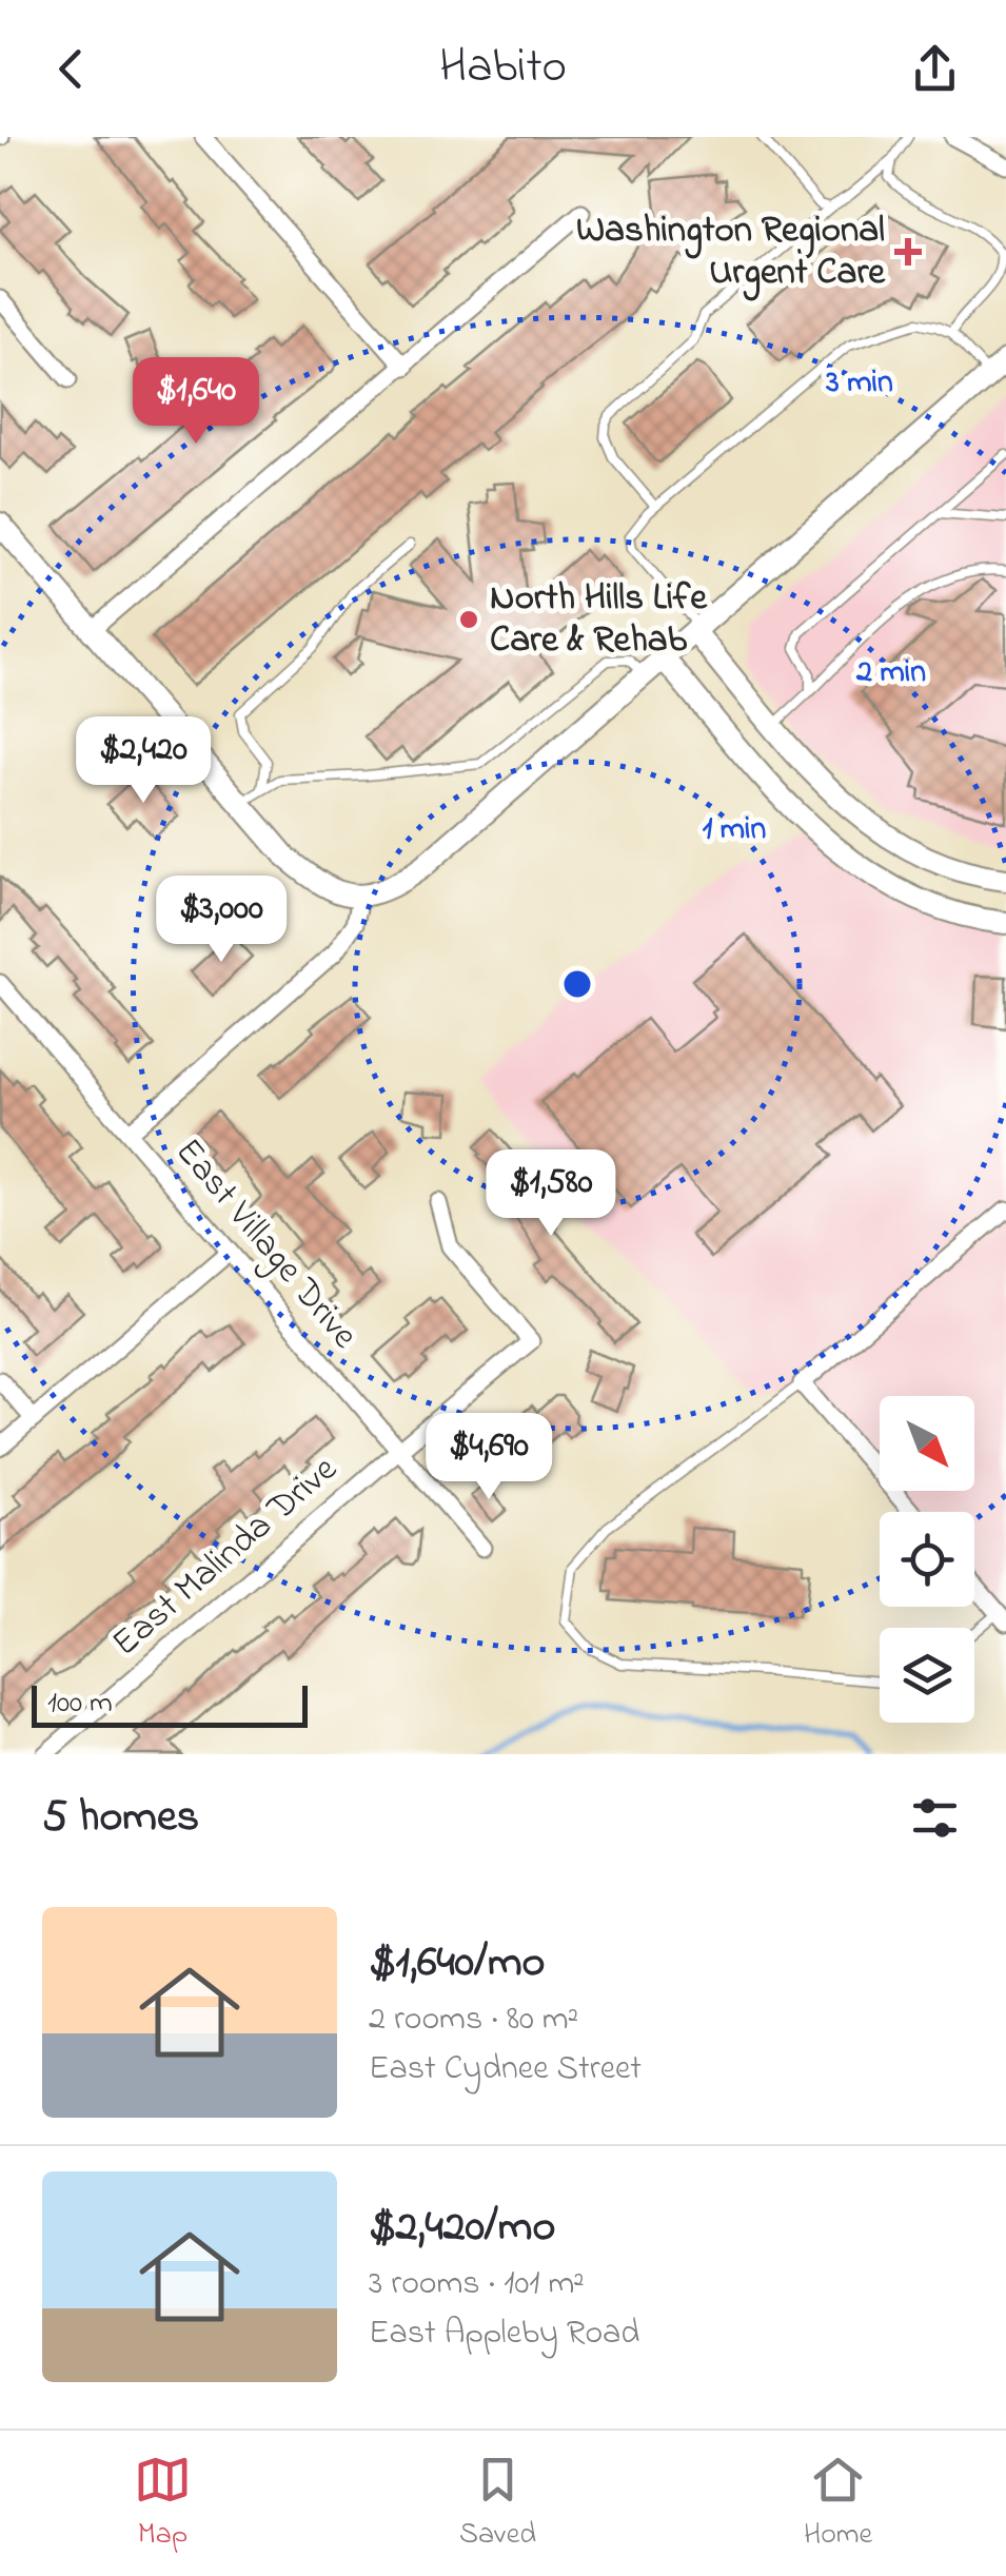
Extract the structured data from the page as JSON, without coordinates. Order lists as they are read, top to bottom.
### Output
{
  "streets": {
    "street": ["East Village Drive", "East Malinda Drive"]
  },
  "crossings": [
    ["East Village Drive", "East Malinda Drive"]
  ],
  "places": {
    "health": ["Washington Regional Urgent Care"],
    "other": ["North Hills Life Care & Rehab"]
  },
  "scale_bar": "100 m",
  "north": "bottom right",
  "page": {
    "header": "Habito",
    "price": [
      "$1,640",
      "$2,420",
      "$3,000",
      "$1,580",
      "$4,690"
    ],
    "scale": "100 m",
    "heading": "5 homes",
    "list": [
      {
        "name": "$1,640/mo",
        "note": "2 rooms · 80 m² · East Cydnee Street"
      },
      {
        "name": "$2,420/mo",
        "note": "3 rooms · 101 m² · East Appleby Road"
      }
    ],
    "tabs": ["Map", "Saved", "Home"]
  },
  "rings": ["3 min", "2 min", "1 min"]
}
